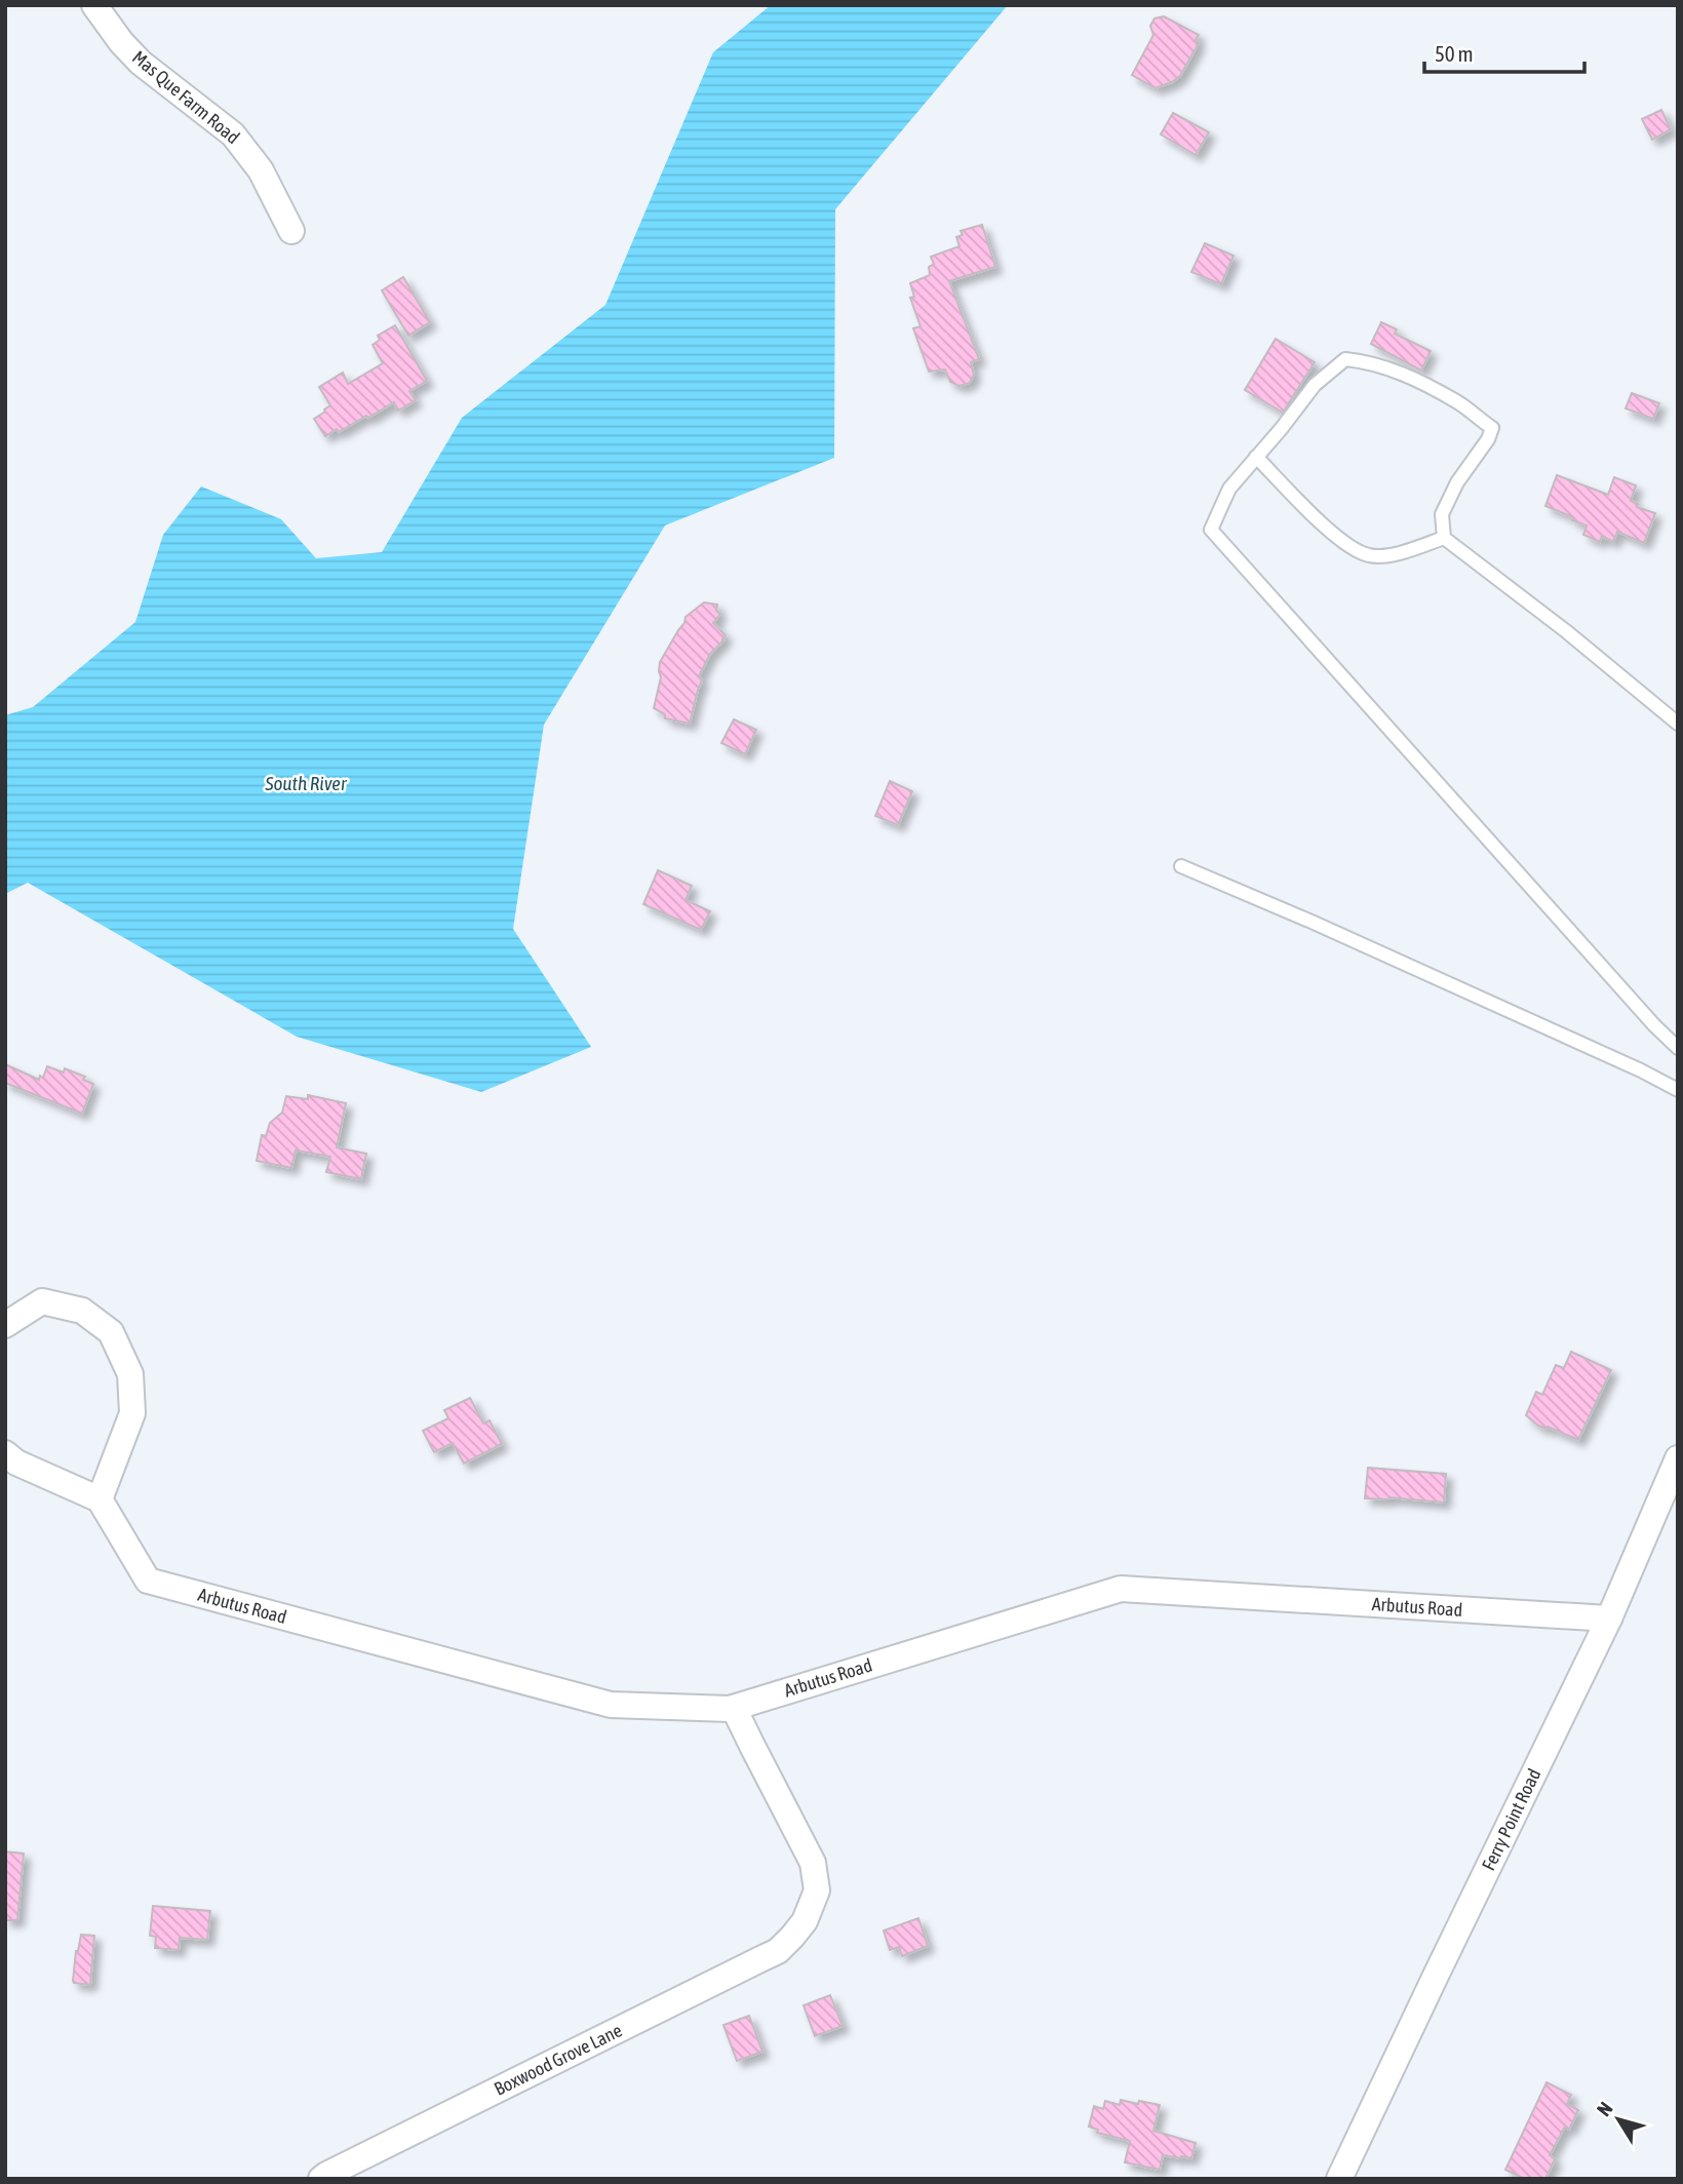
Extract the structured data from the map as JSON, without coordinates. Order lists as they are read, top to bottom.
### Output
{
  "streets": {
    "street": [
      "Mas Que Farm Road",
      "Arbutus Road",
      "Ferry Point Road",
      "Boxwood Grove Lane"
    ]
  },
  "crossings": [
    ["Arbutus Road", "Ferry Point Road"],
    ["Arbutus Road", "Boxwood Grove Lane"]
  ],
  "water": ["South River"],
  "scale_bar": "50 m",
  "north": "top left"
}
